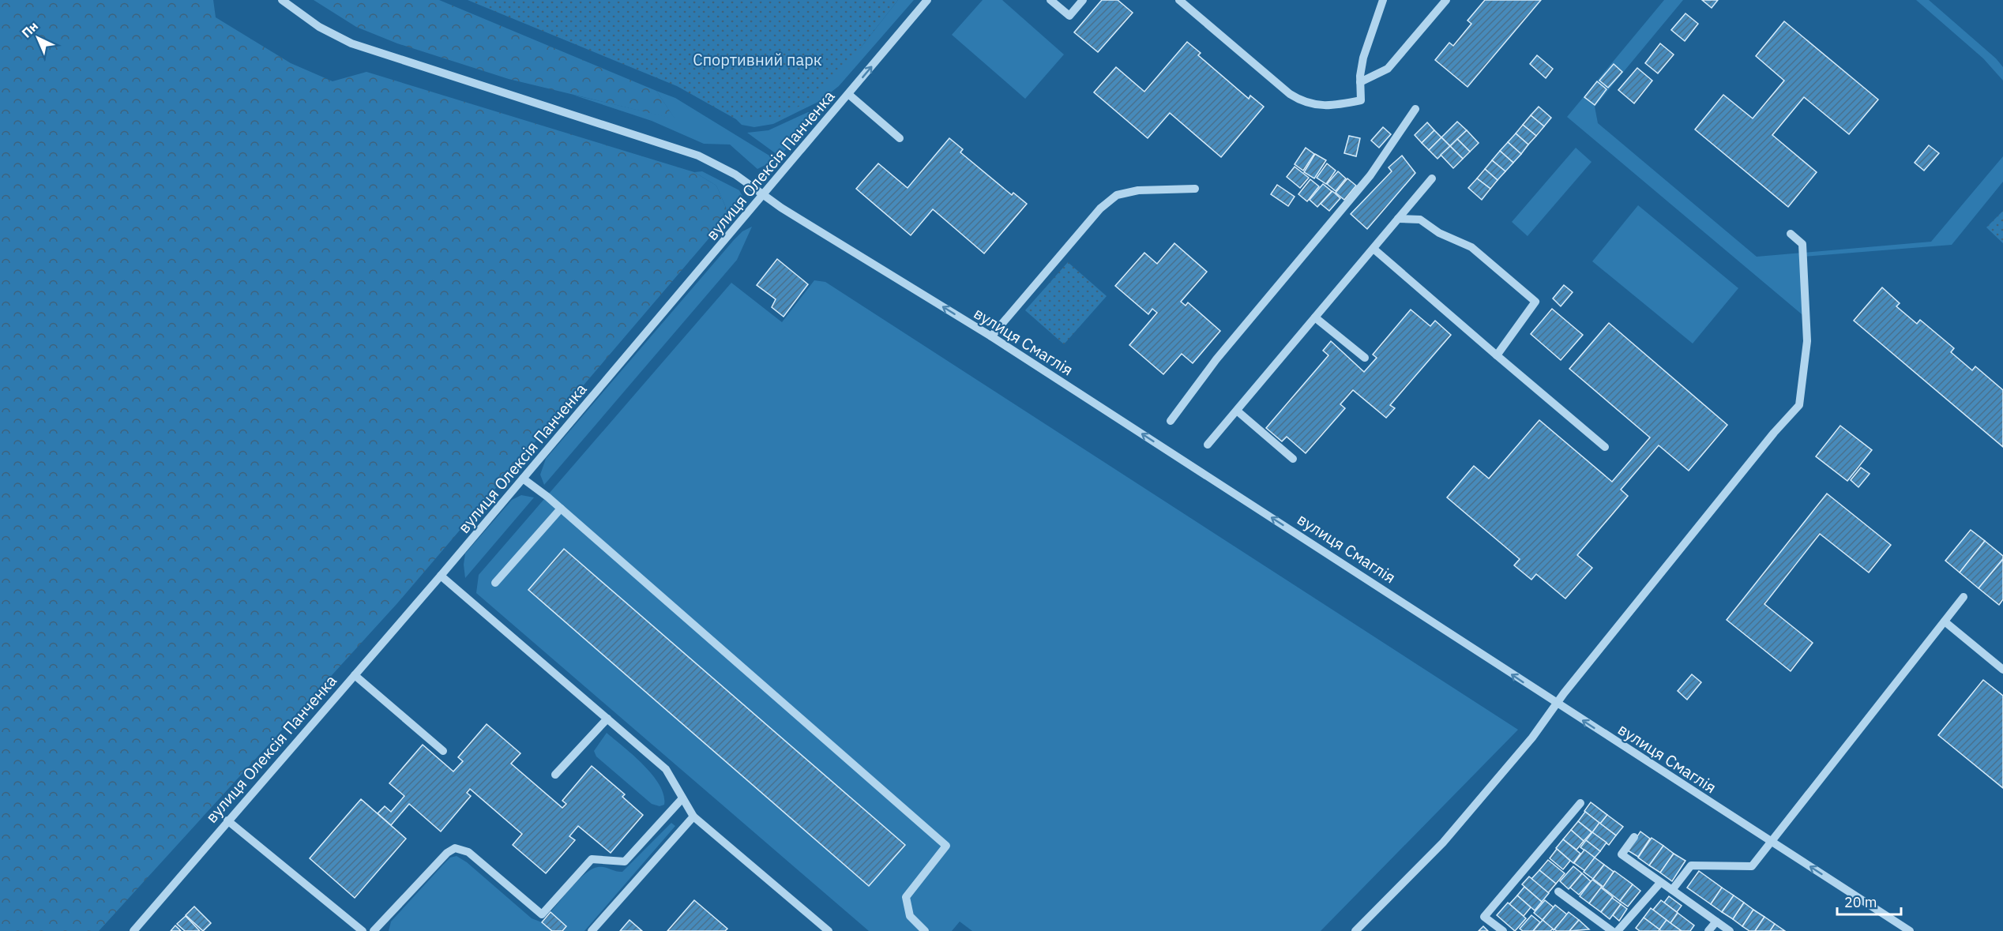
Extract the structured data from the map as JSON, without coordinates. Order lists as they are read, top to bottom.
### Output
{
  "streets": {
    "street": ["вулиця Олексія Панченка", "вулиця Смаглія"]
  },
  "crossings": [
    ["вулиця Олексія Панченка", "вулиця Смаглія"]
  ],
  "one_way": ["вулиця Смаглія"],
  "parks": ["Спортивний парк"],
  "scale_bar": "20 m",
  "north": "top left"
}
